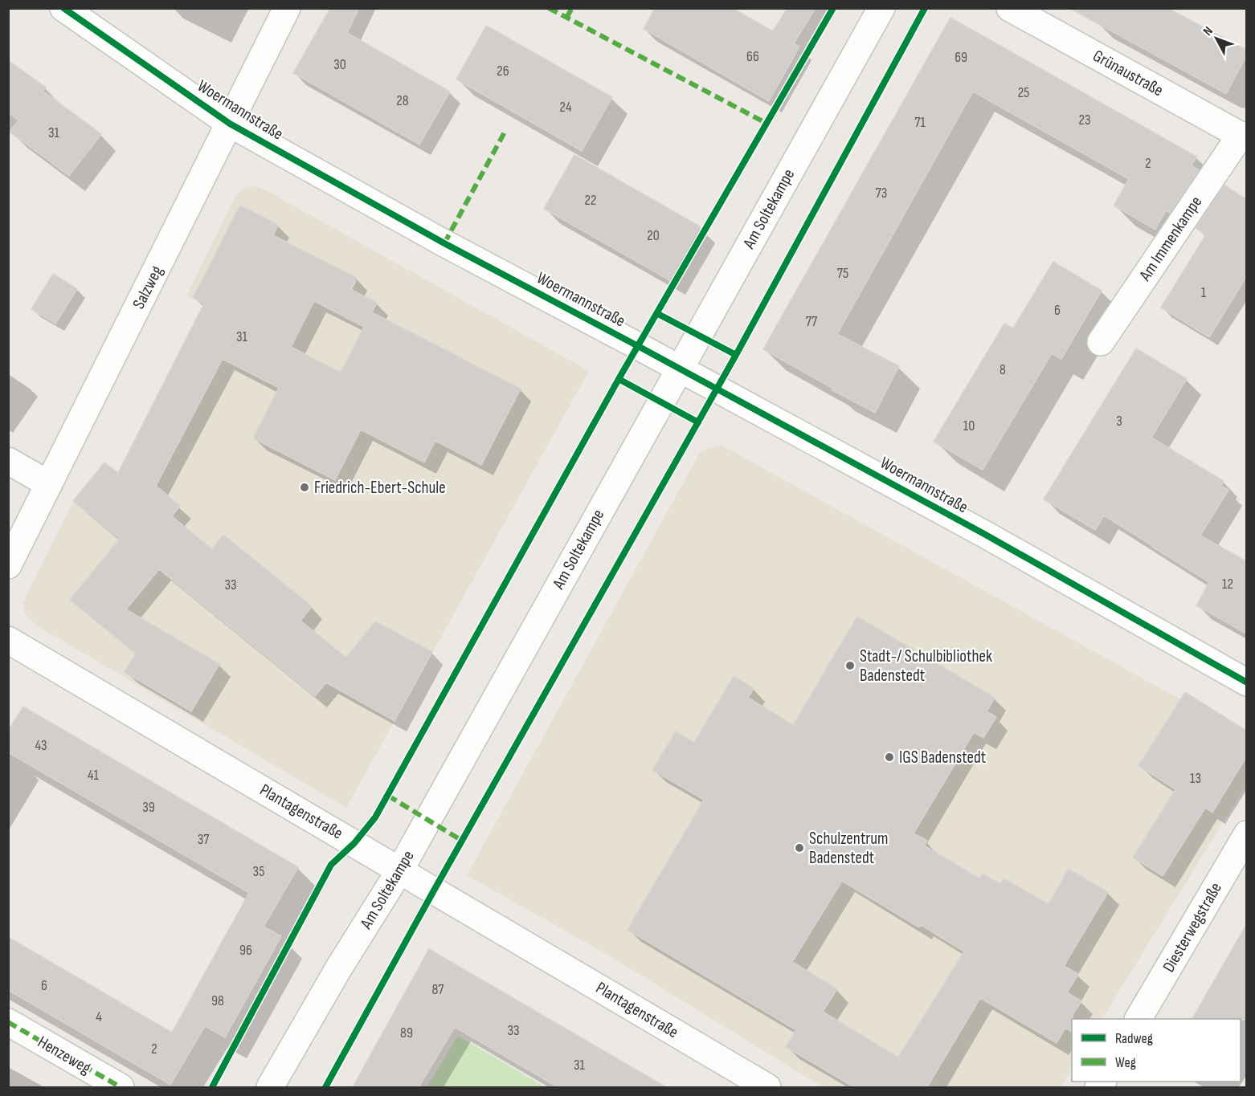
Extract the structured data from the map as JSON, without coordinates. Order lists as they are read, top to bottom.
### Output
{
  "streets": {
    "street": [
      "Grünaustraße",
      "Woermannstraße",
      "Am Soltekampe",
      "Am Immenkampe",
      "Salzweg",
      "Plantagenstraße",
      "Diesterwegstraße",
      "Henzeweg"
    ]
  },
  "crossings": [
    ["Grünaustraße", "Am Immenkampe"],
    ["Woermannstraße", "Am Soltekampe"],
    ["Woermannstraße", "Salzweg"],
    ["Am Soltekampe", "Plantagenstraße"]
  ],
  "places": [
    "Friedrich-Ebert-Schule",
    "Stadt-/ Schulbibliothek Badenstedt",
    "IGS Badenstedt",
    "Schulzentrum Badenstedt"
  ],
  "house_numbers": [
    "66",
    "69",
    "30",
    "26",
    "25",
    "28",
    "24",
    "23",
    "71",
    "31",
    "2",
    "73",
    "22",
    "20",
    "75",
    "1",
    "6",
    "77",
    "31",
    "8",
    "3",
    "10",
    "12",
    "33",
    "43",
    "41",
    "13",
    "39",
    "37",
    "35",
    "96",
    "6",
    "87",
    "98",
    "4",
    "33",
    "89",
    "2",
    "31"
  ],
  "legend": ["Radweg", "Weg"],
  "north": "top left"
}
